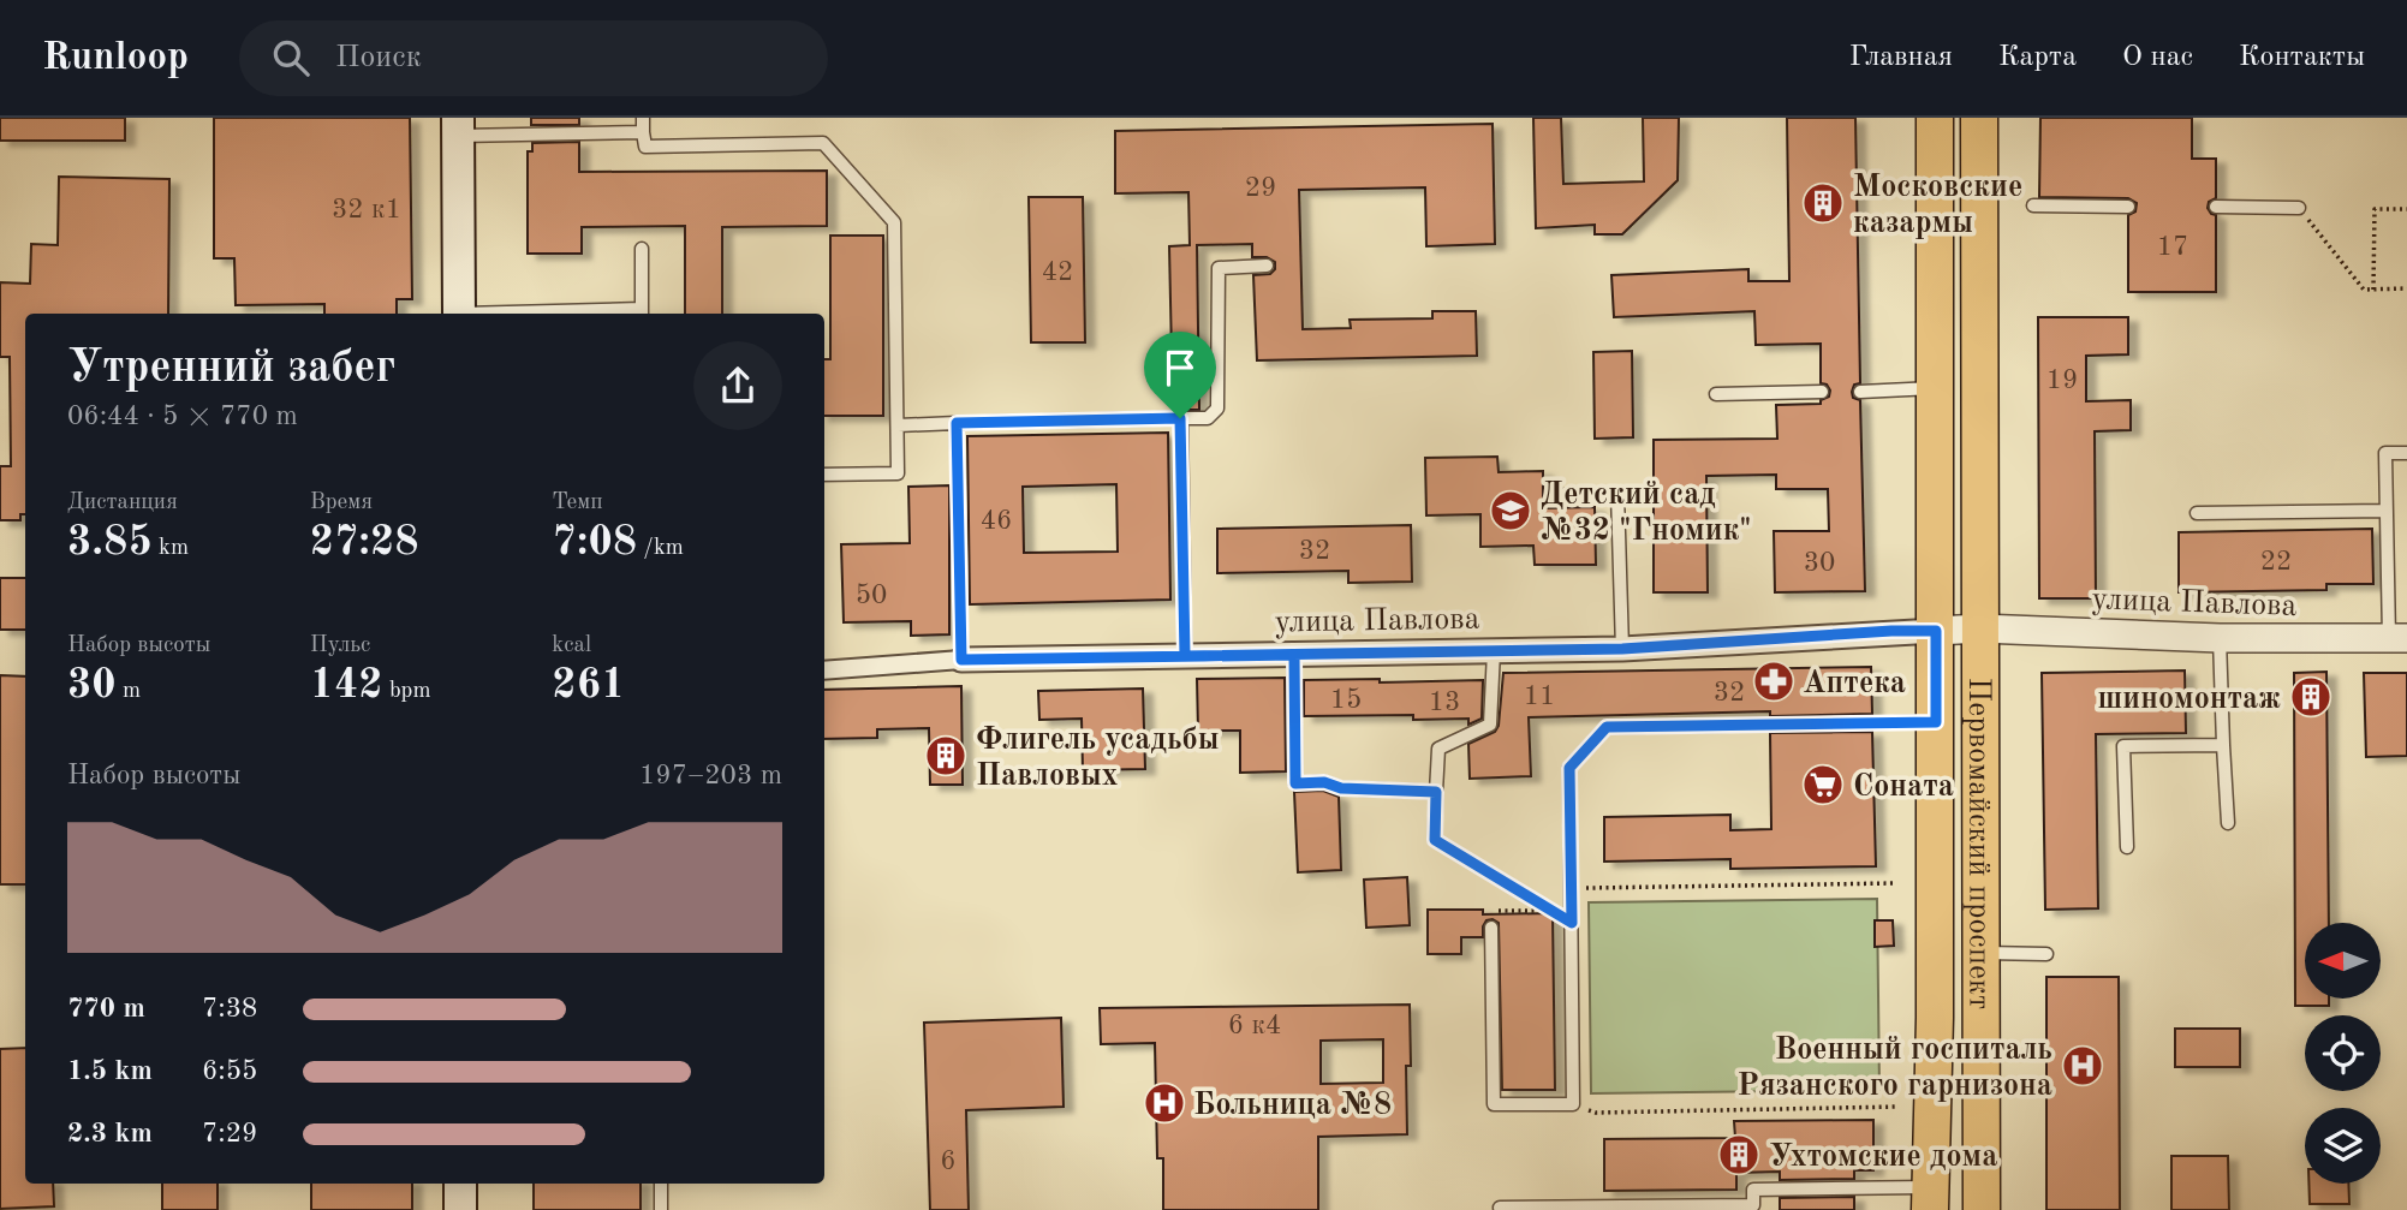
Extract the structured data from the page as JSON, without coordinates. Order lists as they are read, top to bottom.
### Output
{
  "streets": {
    "main road": ["Первомайский проспект"],
    "street": ["улица Павлова"]
  },
  "crossings": [
    ["улица Павлова", "Первомайский проспект"]
  ],
  "places": {
    "building": [
      "Московские казармы",
      "шиномонтаж",
      "Флигель усадьбы Павловых",
      "Ухтомские дома"
    ],
    "school or university": ["Детский сад №32 \"Гномик\""],
    "pharmacy": ["Аптека"],
    "supermarket": ["Соната"],
    "hospital": ["Военный госпиталь Рязанского гарнизона", "Больница №8"]
  },
  "house_numbers": [
    "29",
    "32 к1",
    "17",
    "42",
    "19",
    "46",
    "32",
    "22",
    "30",
    "50",
    "32",
    "11",
    "15",
    "13",
    "6 к4",
    "6"
  ],
  "north": "left",
  "page": {
    "header": "Runloop",
    "search": "Поиск",
    "nav": [
      "Главная",
      "Карта",
      "О нас",
      "Контакты"
    ],
    "heading": ["Утренний забег", "06:44 · 5 × 770 m"],
    "stats": [
      ["Дистанция", "3.85 km"],
      ["Время", "27:28"],
      ["Темп", "7:08 /km"],
      ["Набор высоты", "30 m"],
      ["Пульс", "142 bpm"],
      ["kcal", "261"]
    ],
    "chart": ["Набор высоты", "197–203 m"],
    "list": [
      {
        "name": "770 m",
        "note": "7:38"
      },
      {
        "name": "1.5 km",
        "note": "6:55"
      },
      {
        "name": "2.3 km",
        "note": "7:29"
      }
    ]
  }
}
